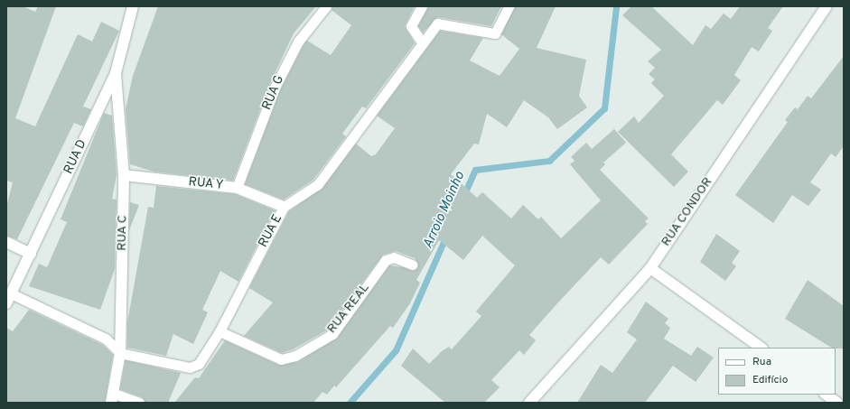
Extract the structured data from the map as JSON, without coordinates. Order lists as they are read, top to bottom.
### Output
{
  "streets": {
    "street": [
      "RUA D",
      "RUA Y",
      "RUA CONDOR",
      "RUA C"
    ],
    "lane": ["RUA G", "RUA E", "RUA REAL"]
  },
  "crossings": [
    ["RUA G", "RUA Y"],
    ["RUA D", "RUA C"],
    ["RUA Y", "RUA E"],
    ["RUA Y", "RUA C"],
    ["RUA E", "RUA C"],
    ["RUA E", "RUA REAL"]
  ],
  "water": ["Arroio Moinho"],
  "legend": ["Rua", "Edifício"]
}
